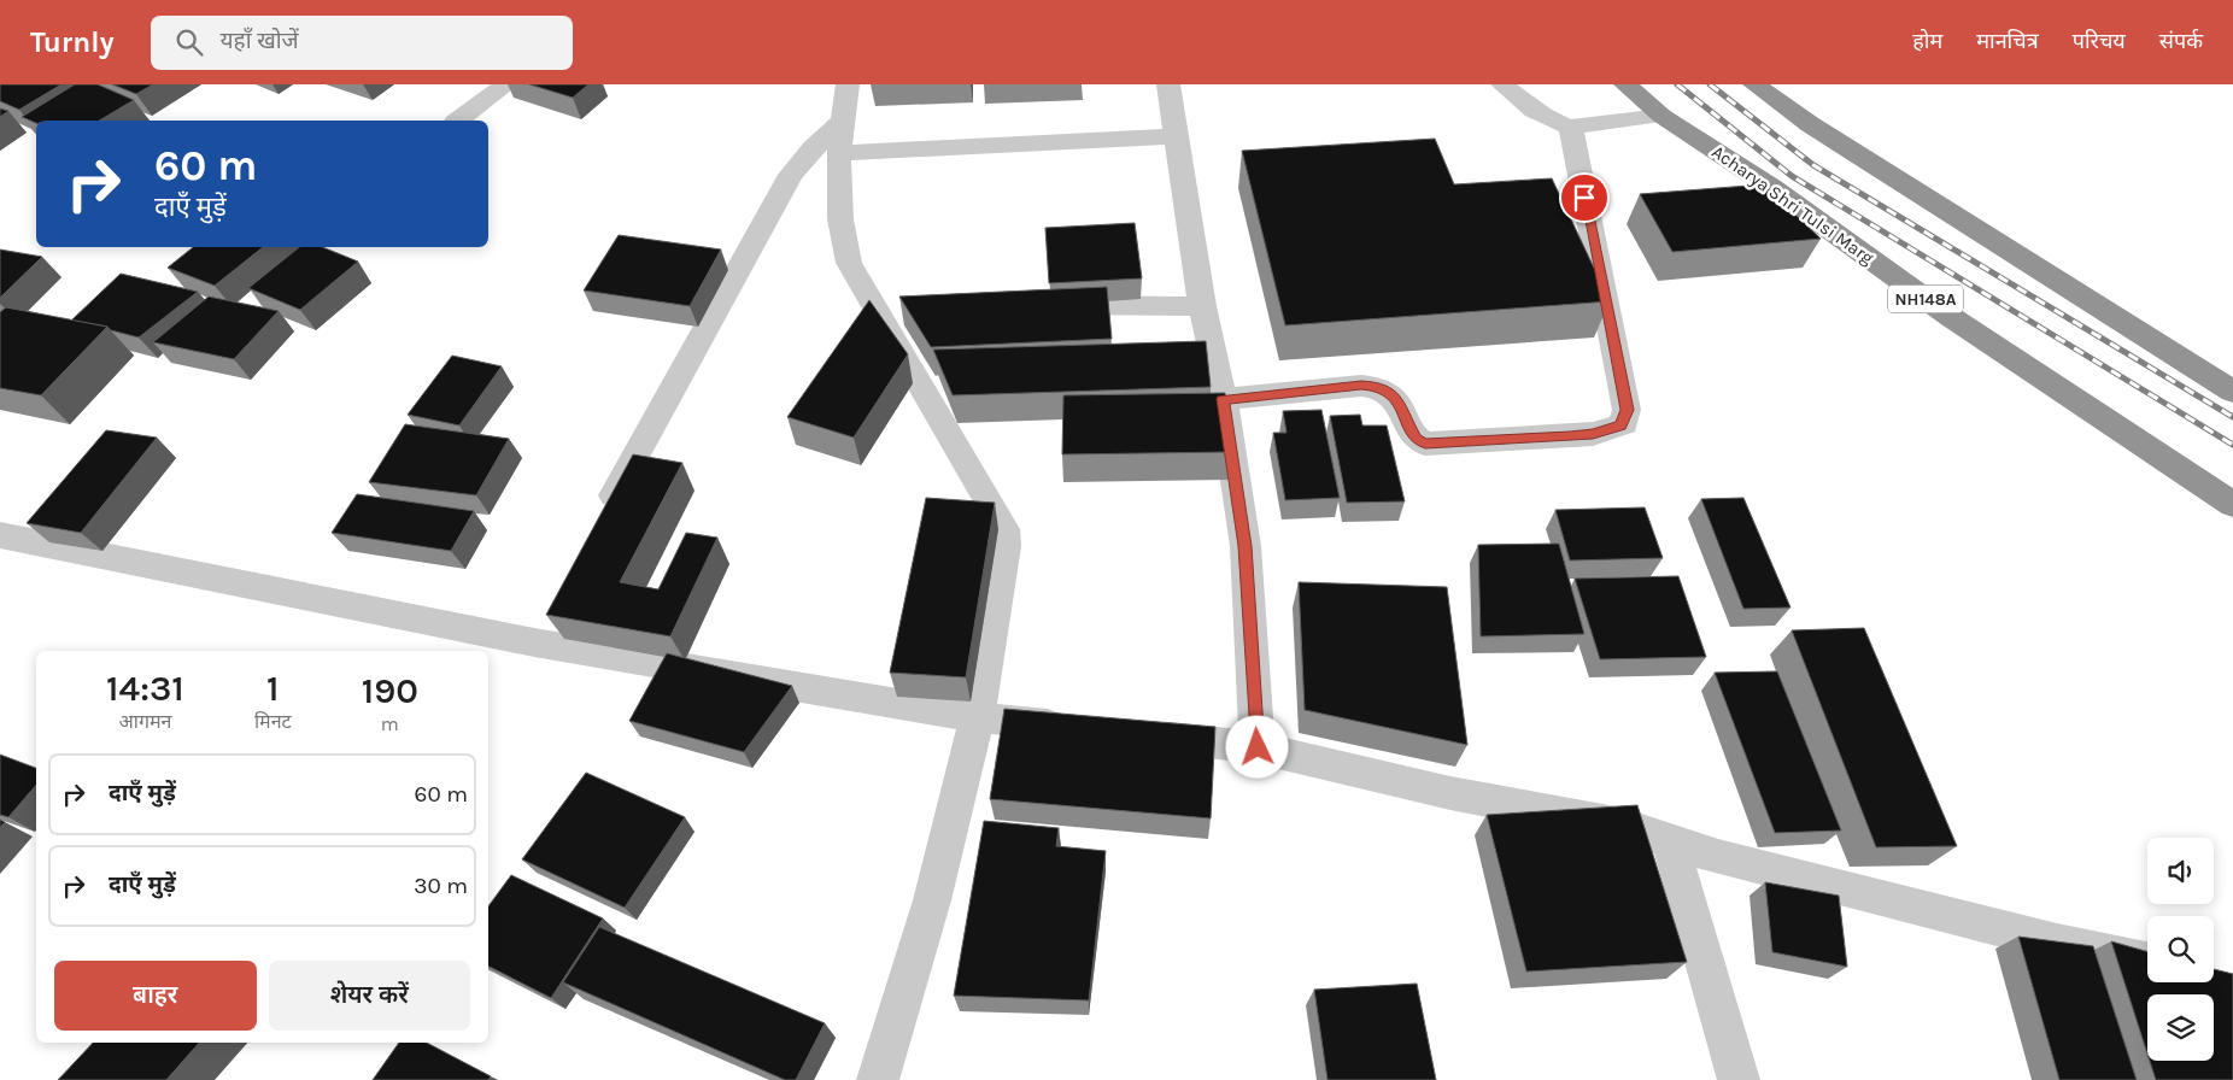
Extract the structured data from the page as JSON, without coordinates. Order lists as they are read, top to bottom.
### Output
{
  "streets": {
    "highway": ["Acharya Shri Tulsi Marg", "NH148A"]
  },
  "page": {
    "header": "Turnly",
    "search": "यहाँ खोजें",
    "nav": [
      "होम",
      "मानचित्र",
      "परिचय",
      "संपर्क"
    ],
    "turn": ["60 m", "दाएँ मुड़ें"],
    "eta": [
      "14:31",
      "आगमन",
      "1",
      "मिनट",
      "190",
      "m"
    ],
    "list": [
      {
        "name": "दाएँ मुड़ें",
        "value": "60 m"
      },
      {
        "name": "दाएँ मुड़ें",
        "value": "30 m"
      }
    ],
    "buttons": ["बाहर", "शेयर करें"]
  }
}
